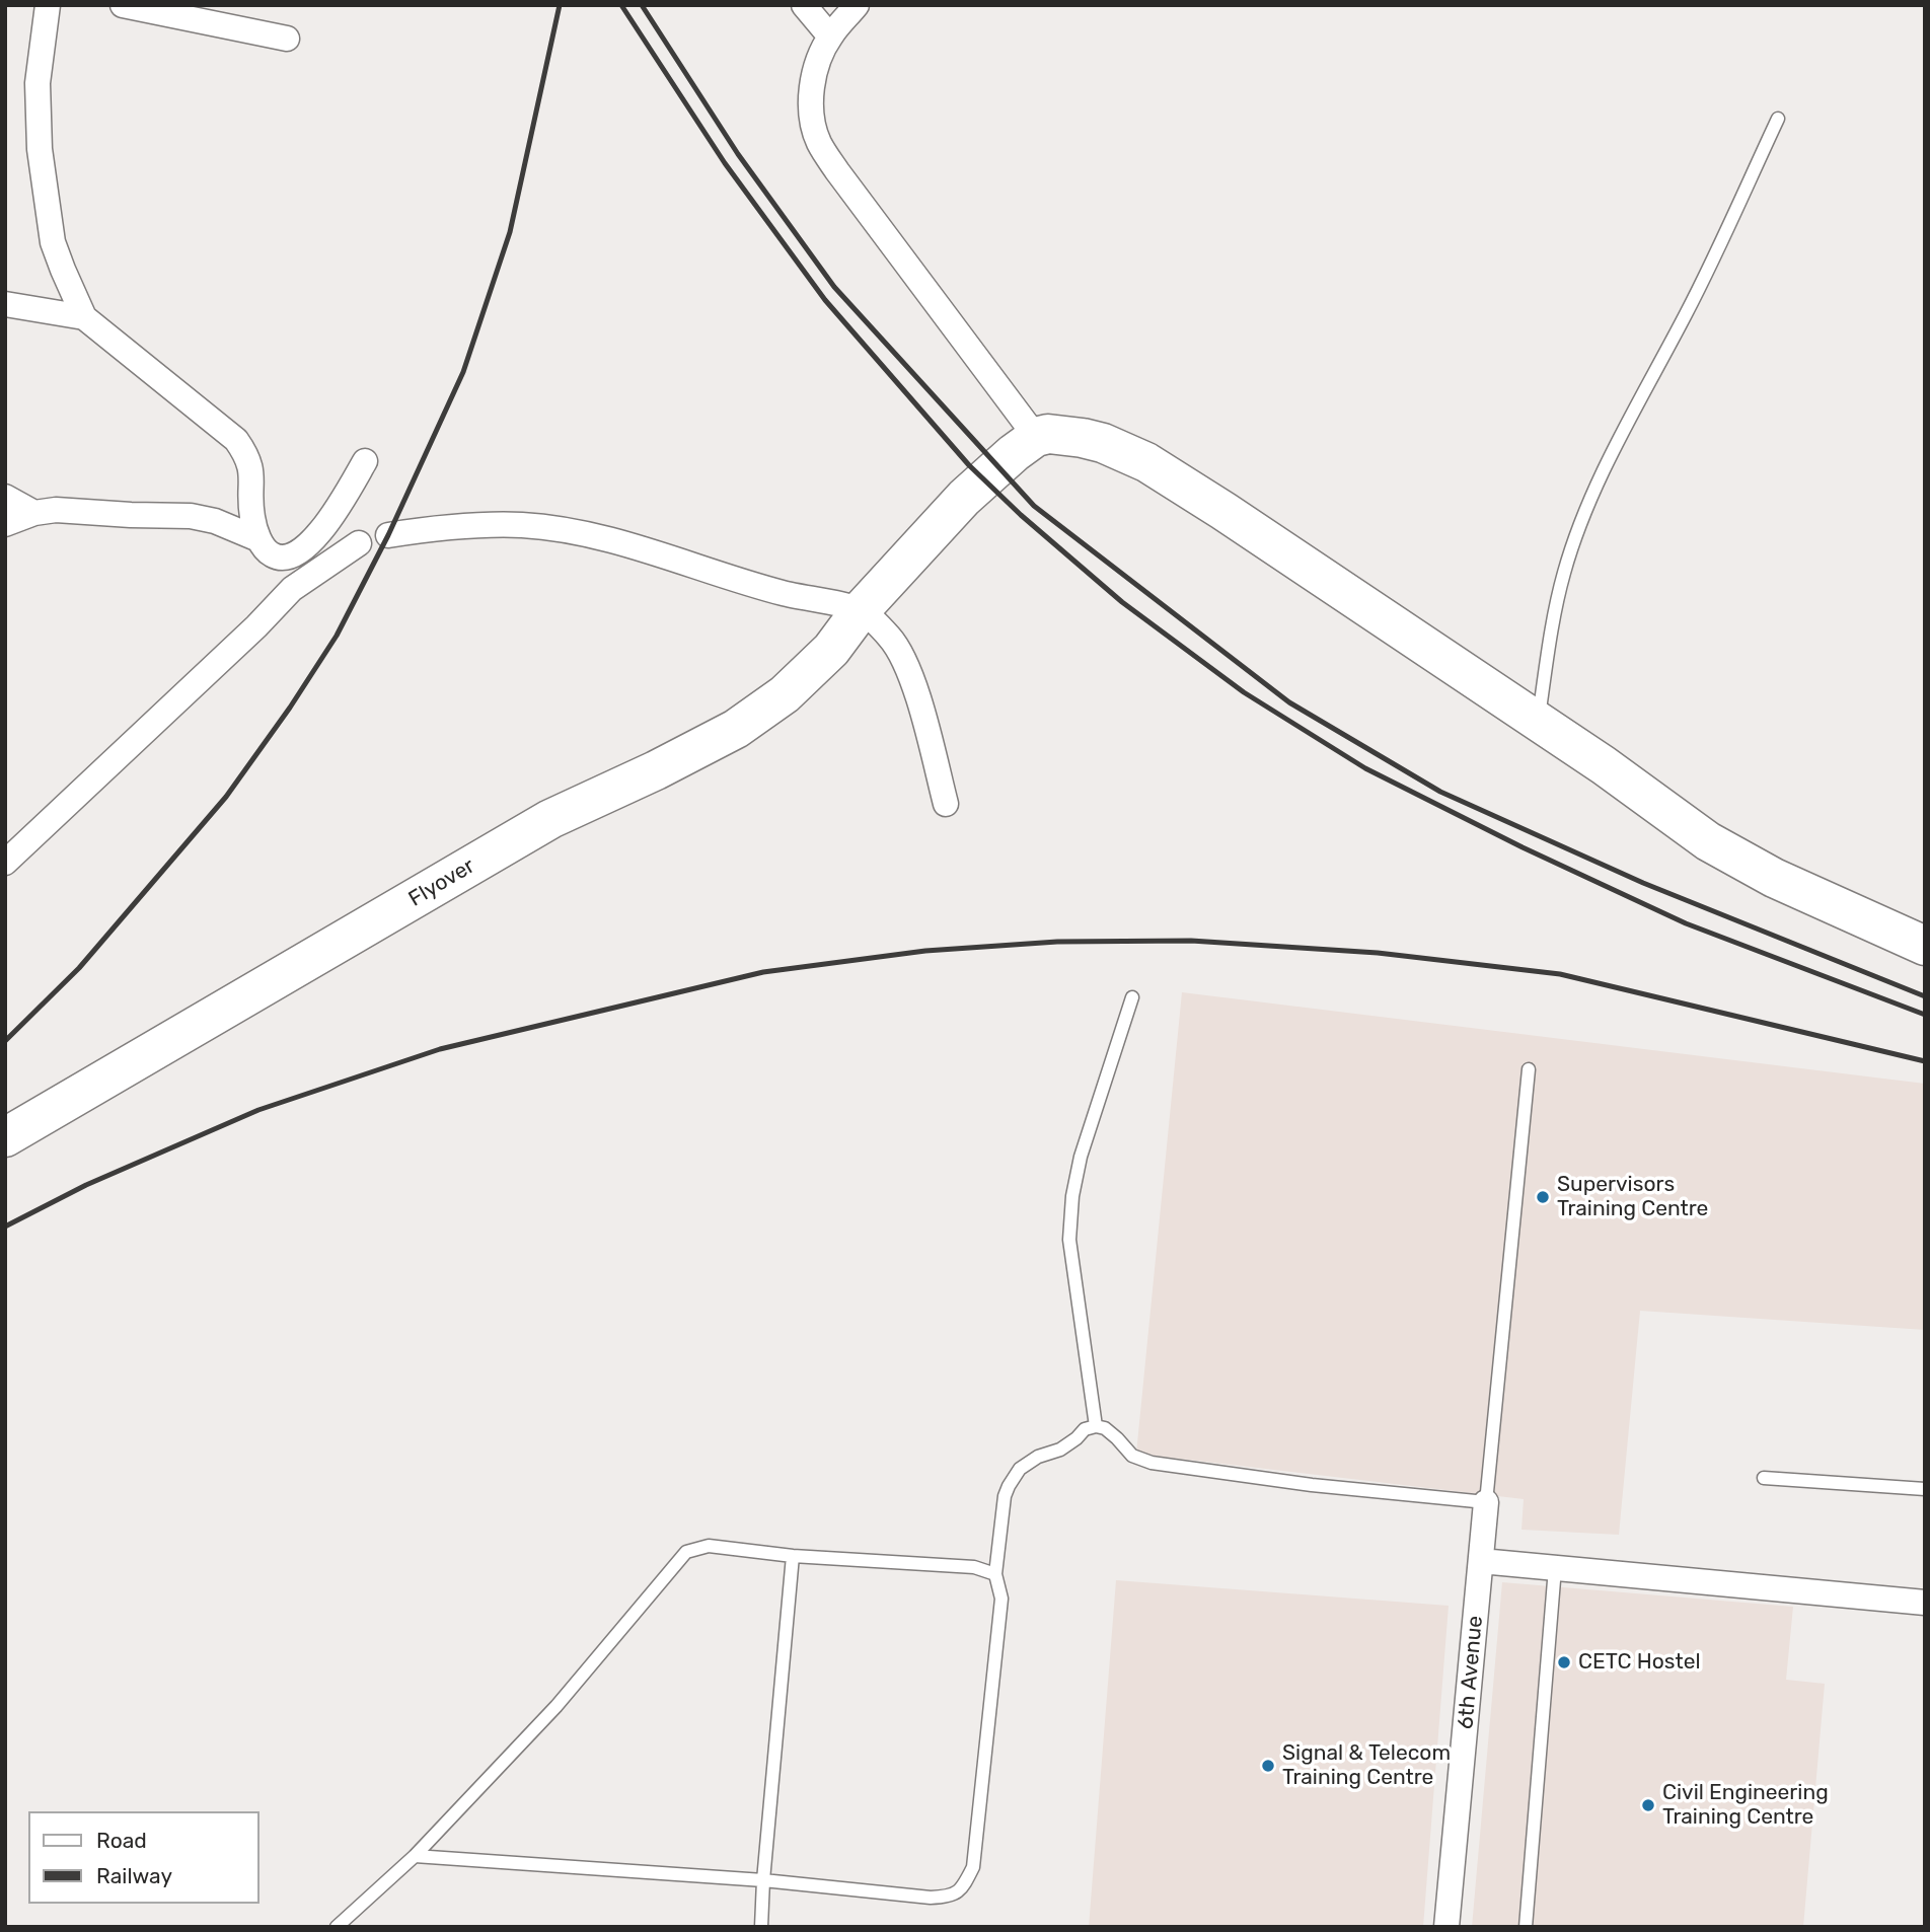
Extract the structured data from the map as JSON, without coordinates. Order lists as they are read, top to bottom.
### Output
{
  "streets": {
    "main road": ["Flyover"],
    "street": ["6th Avenue"]
  },
  "places": [
    "Supervisors Training Centre",
    "CETC Hostel",
    "Signal & Telecom Training Centre",
    "Civil Engineering Training Centre"
  ],
  "legend": ["Road", "Railway"]
}
